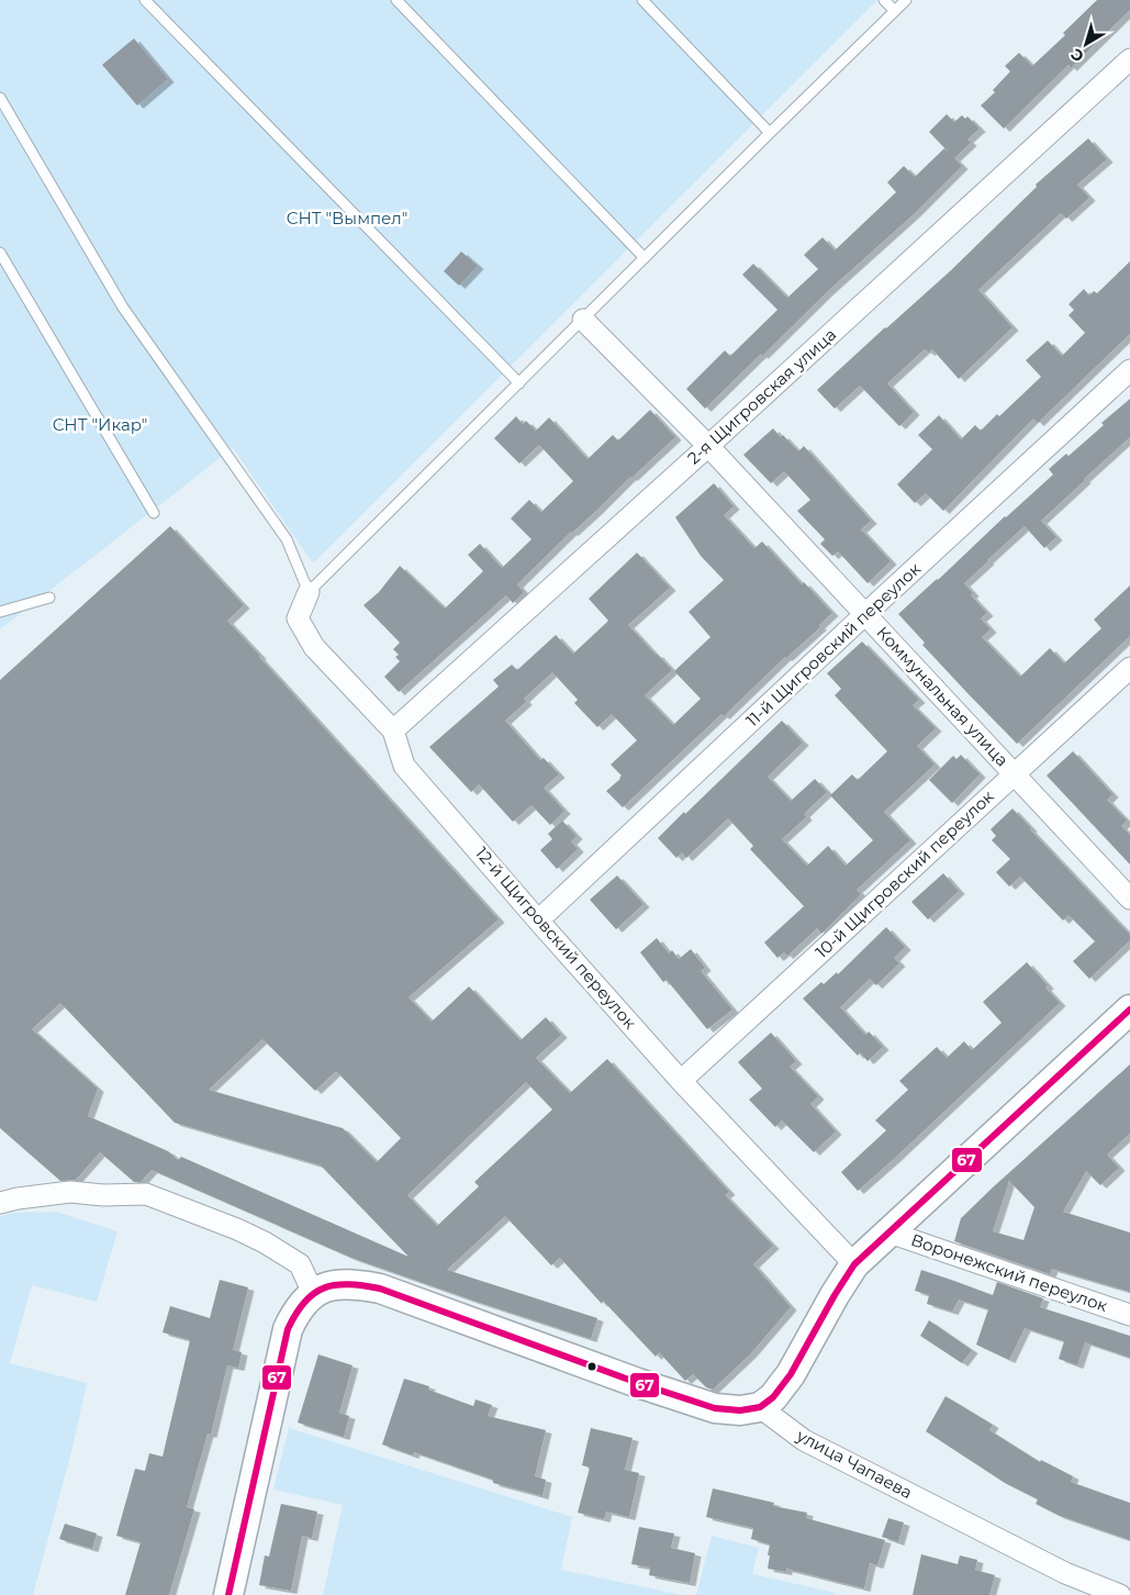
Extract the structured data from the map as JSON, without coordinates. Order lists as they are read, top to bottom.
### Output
{
  "streets": {
    "street": [
      "2-я Щигровская улица",
      "11-й Щигровский переулок",
      "Коммунальная улица",
      "10-й Щигровский переулок",
      "12-й Щигровский переулок",
      "Воронежский переулок",
      "улица Чапаева"
    ]
  },
  "crossings": [
    ["2-я Щигровская улица", "Коммунальная улица"],
    ["2-я Щигровская улица", "12-й Щигровский переулок"],
    ["11-й Щигровский переулок", "Коммунальная улица"],
    ["11-й Щигровский переулок", "12-й Щигровский переулок"],
    ["Коммунальная улица", "10-й Щигровский переулок"],
    ["10-й Щигровский переулок", "12-й Щигровский переулок"]
  ],
  "parks": ["СНТ \"Вымпел\"", "СНТ \"Икар\""],
  "lines": ["transit line 67"],
  "north": "bottom left"
}
